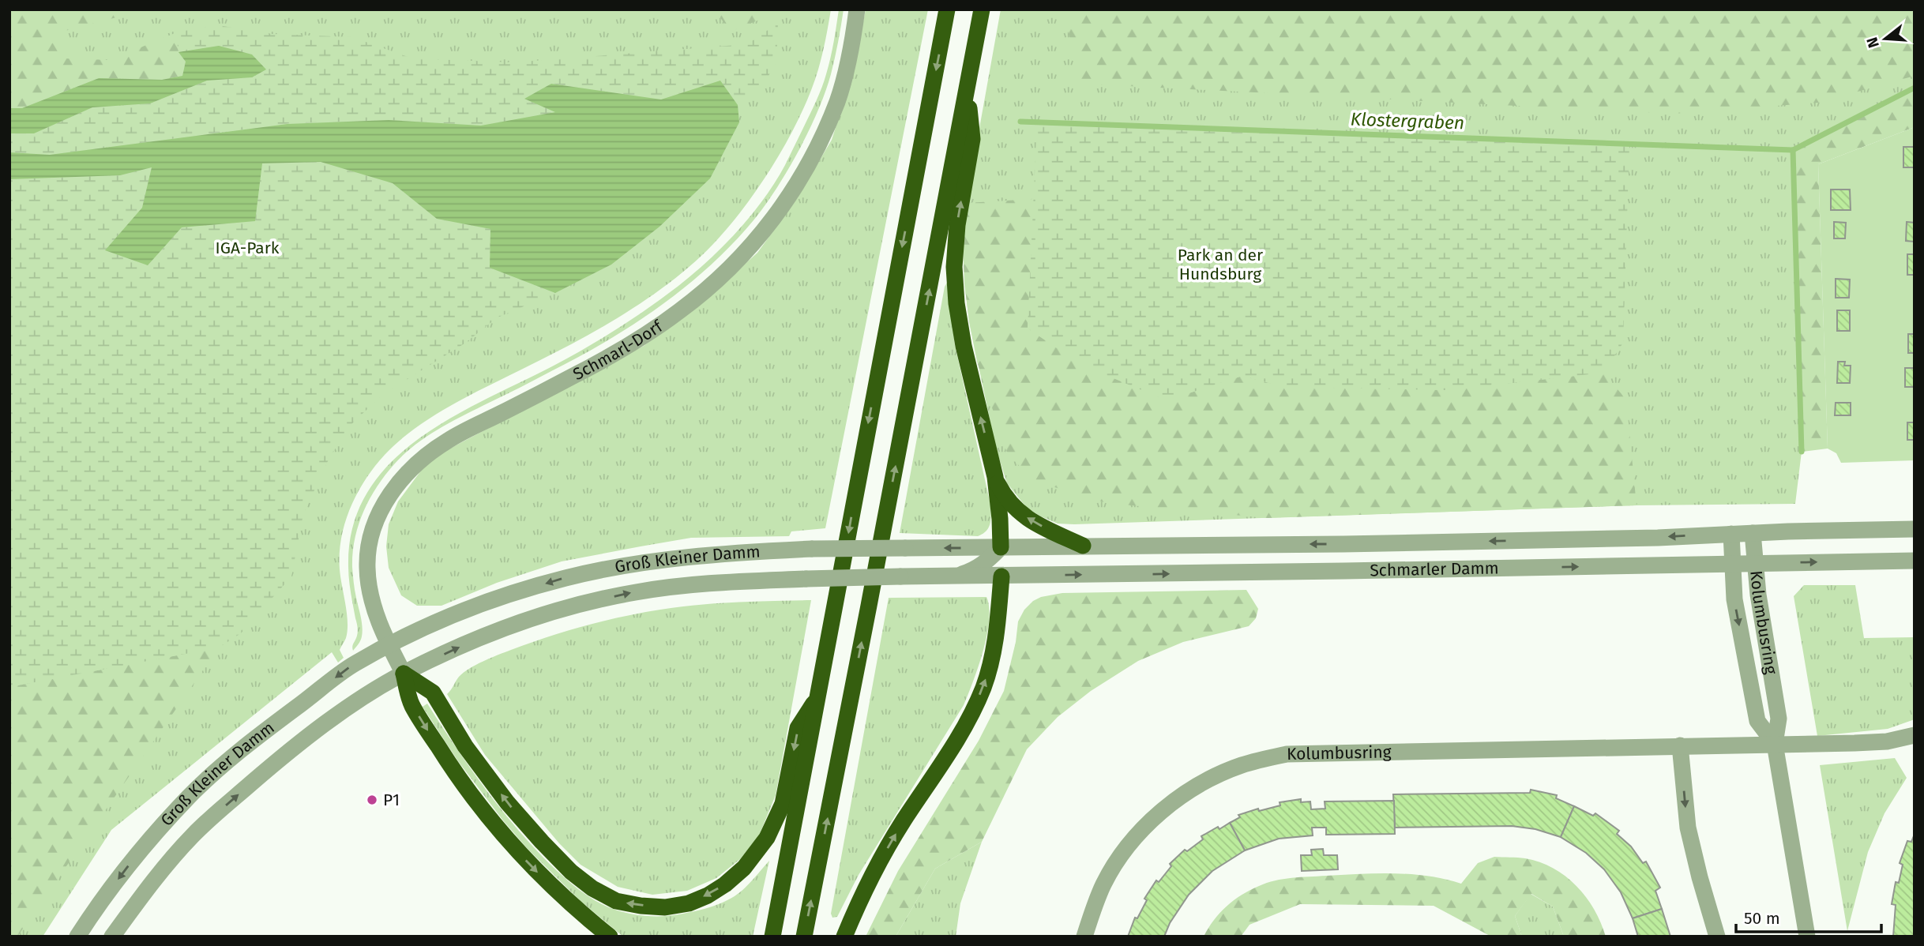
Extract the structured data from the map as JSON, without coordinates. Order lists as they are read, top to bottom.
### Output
{
  "streets": {
    "street": [
      "Schmarl-Dorf",
      "Groß Kleiner Damm",
      "Schmarler Damm",
      "Kolumbusring"
    ]
  },
  "crossings": [
    ["Schmarl-Dorf", "Groß Kleiner Damm"],
    ["Groß Kleiner Damm", "Schmarler Damm"],
    ["Schmarler Damm", "Kolumbusring"]
  ],
  "water": ["Klostergraben"],
  "parks": ["IGA-Park", "Park an der Hundsburg"],
  "places": ["P1"],
  "scale_bar": "50 m",
  "north": "left"
}
